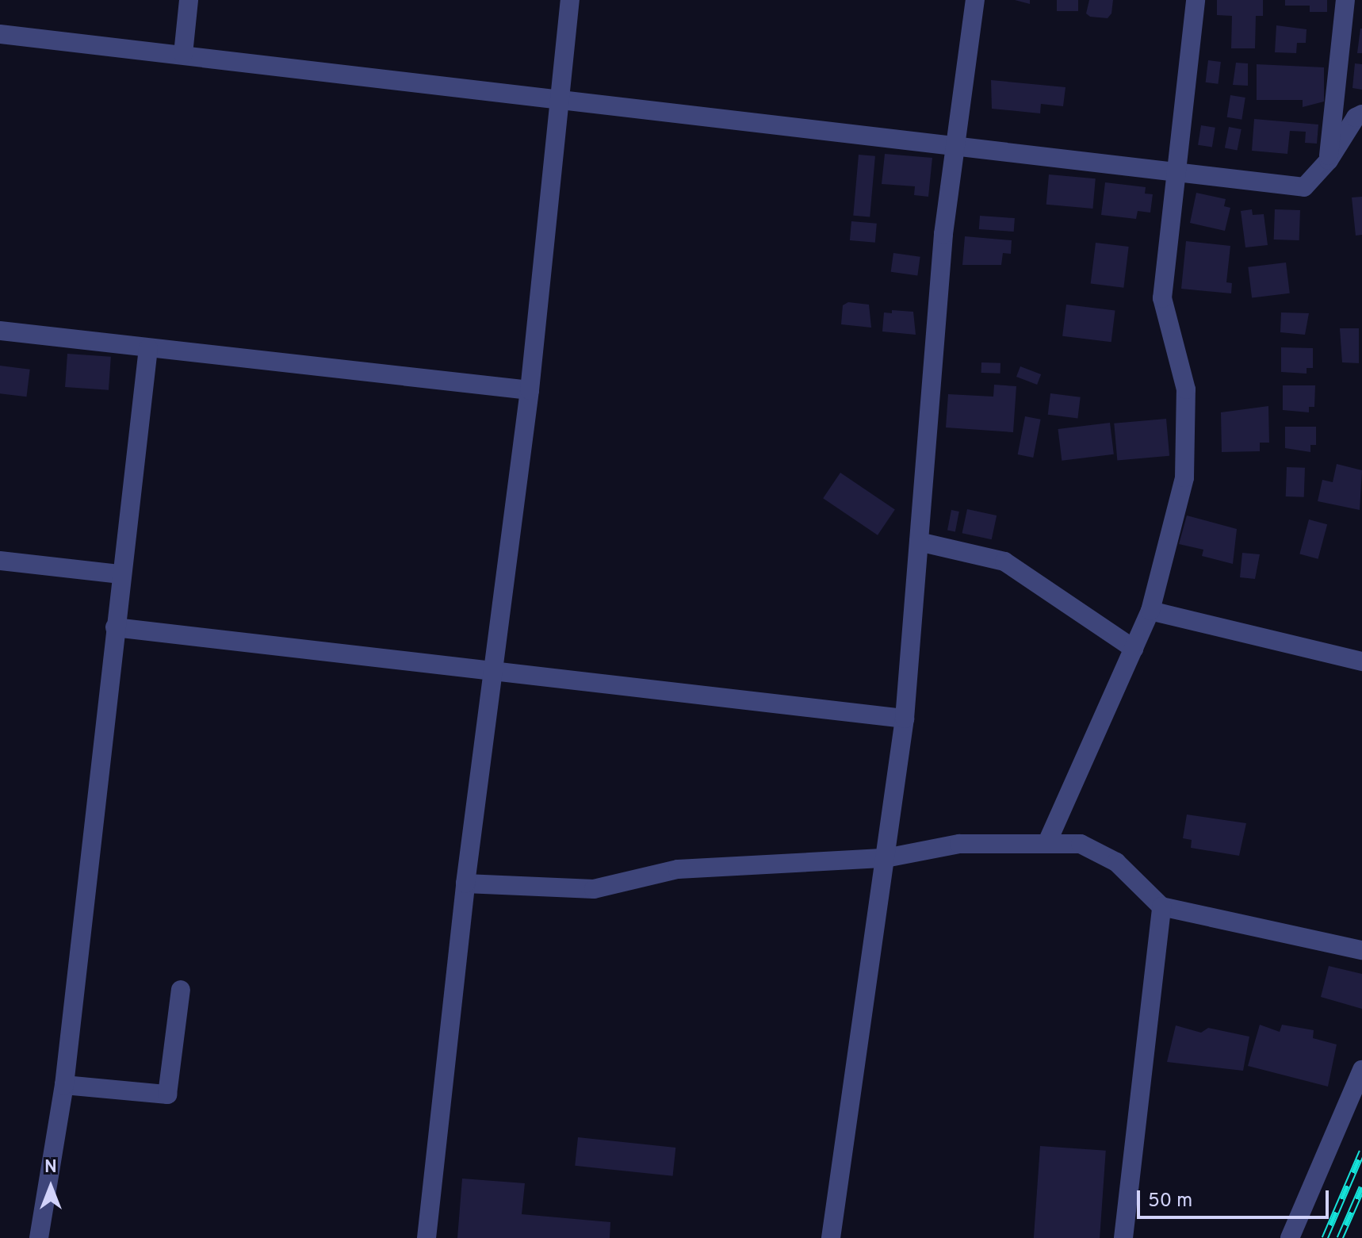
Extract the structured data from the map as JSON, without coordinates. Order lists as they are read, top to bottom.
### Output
{
  "scale_bar": "50 m",
  "north": "top"
}
